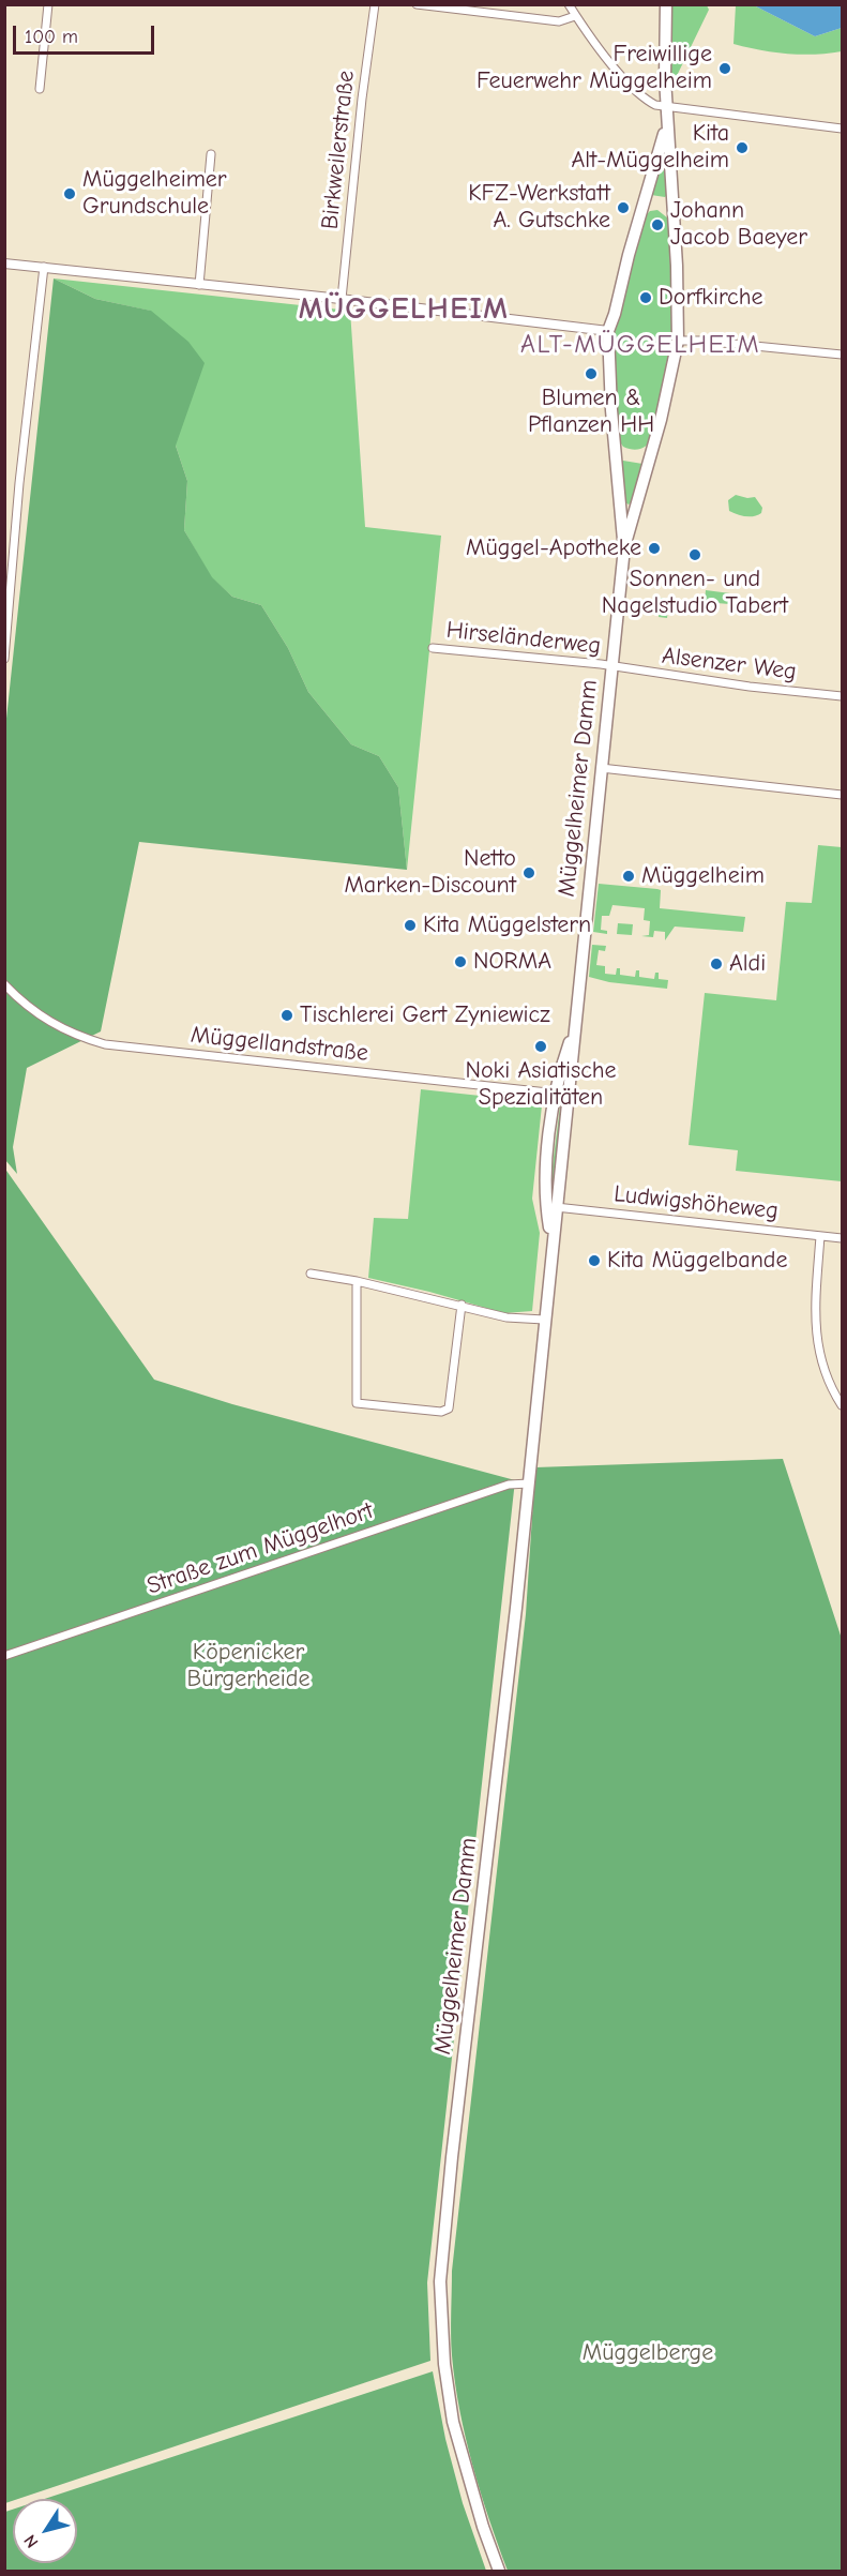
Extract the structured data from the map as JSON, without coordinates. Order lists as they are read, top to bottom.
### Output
{
  "streets": {
    "main road": ["Müggelheimer Damm"],
    "street": [
      "Birkweilerstraße",
      "Hirseländerweg",
      "Alsenzer Weg",
      "Müggellandstraße",
      "Ludwigshöheweg",
      "Straße zum Müggelhort"
    ]
  },
  "crossings": [
    ["Hirseländerweg", "Alsenzer Weg"],
    ["Hirseländerweg", "Müggelheimer Damm"],
    ["Alsenzer Weg", "Müggelheimer Damm"],
    ["Müggelheimer Damm", "Müggellandstraße"],
    ["Müggelheimer Damm", "Ludwigshöheweg"],
    ["Müggelheimer Damm", "Straße zum Müggelhort"]
  ],
  "districts": ["MÜGGELHEIM", "ALT-MÜGGELHEIM"],
  "parks": ["Köpenicker Bürgerheide", "Müggelberge"],
  "places": [
    "Freiwillige Feuerwehr Müggelheim",
    "Kita Alt-Müggelheim",
    "Müggelheimer Grundschule",
    "KFZ-Werkstatt A. Gutschke",
    "Johann Jacob Baeyer",
    "Dorfkirche",
    "Blumen & Pflanzen HH",
    "Müggel-Apotheke",
    "Sonnen- und Nagelstudio Tabert",
    "Netto Marken-Discount",
    "Müggelheim",
    "Kita Müggelstern",
    "NORMA",
    "Aldi",
    "Tischlerei Gert Zyniewicz",
    "Noki Asiatische Spezialitäten",
    "Kita Müggelbande"
  ],
  "scale_bar": "100 m",
  "north": "bottom left"
}
